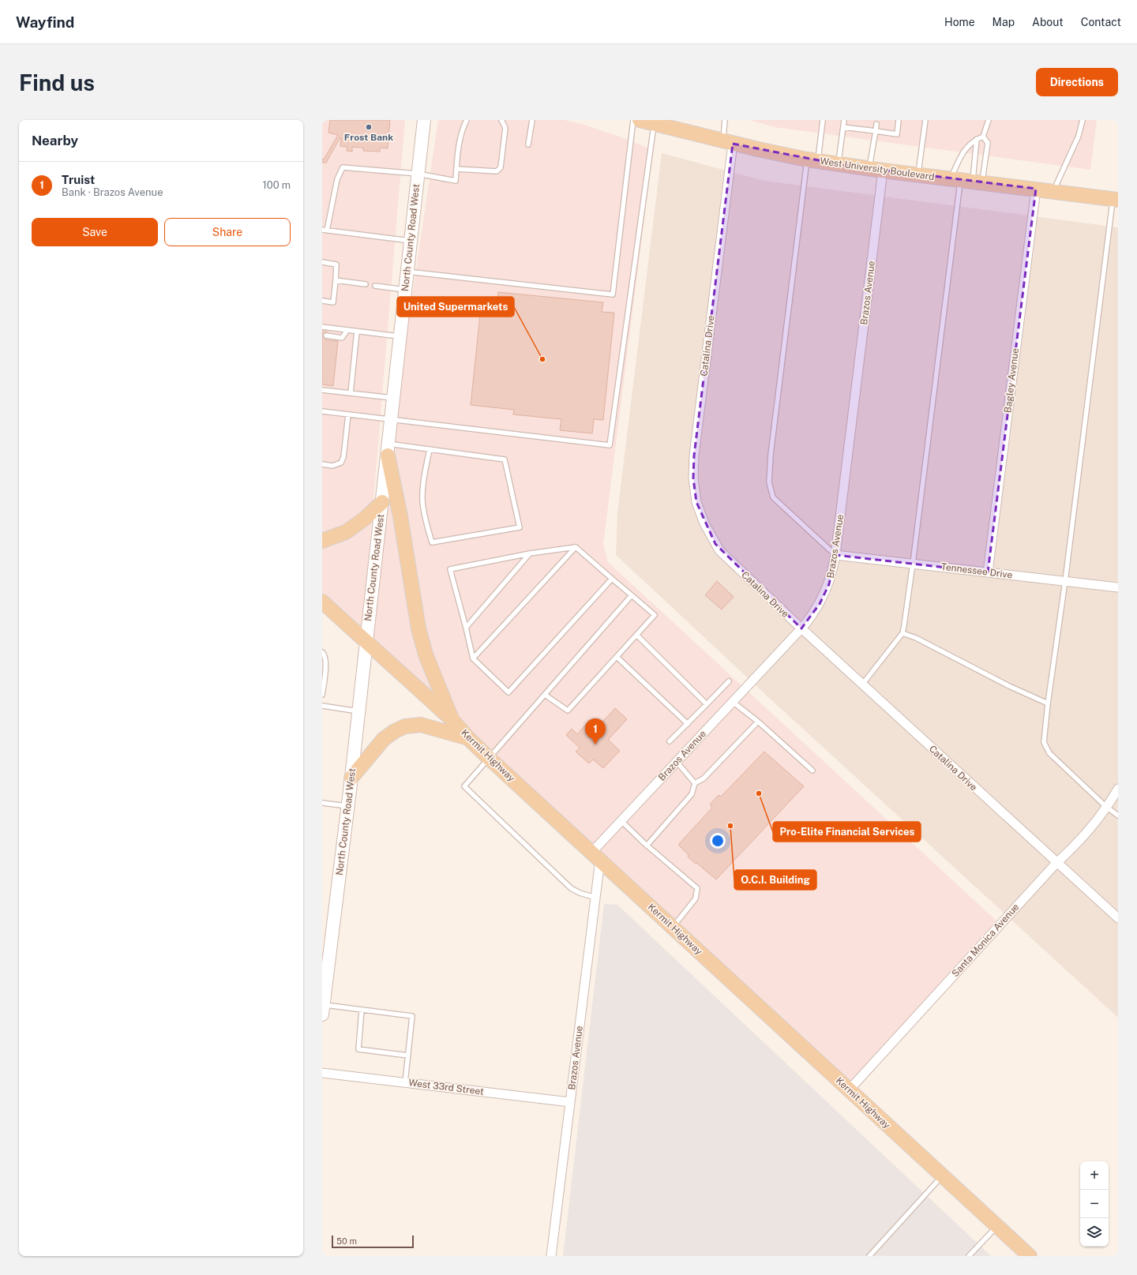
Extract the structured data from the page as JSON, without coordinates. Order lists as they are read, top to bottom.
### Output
{
  "streets": {
    "main road": ["West University Boulevard", "North County Road West", "Kermit Highway"],
    "street": [
      "Brazos Avenue",
      "Catalina Drive",
      "Bagley Avenue",
      "Tennessee Drive",
      "Santa Monica Avenue",
      "West 33rd Street"
    ]
  },
  "crossings": [
    ["West University Boulevard", "Brazos Avenue"],
    ["West University Boulevard", "Catalina Drive"],
    ["West University Boulevard", "Bagley Avenue"],
    ["North County Road West", "Kermit Highway"],
    ["Brazos Avenue", "Catalina Drive"],
    ["Brazos Avenue", "Tennessee Drive"],
    ["Brazos Avenue", "Kermit Highway"],
    ["Brazos Avenue", "West 33rd Street"],
    ["Catalina Drive", "Santa Monica Avenue"],
    ["Bagley Avenue", "Tennessee Drive"],
    ["Kermit Highway", "Santa Monica Avenue"]
  ],
  "places": [
    "Frost Bank",
    "United Supermarkets",
    "Pro-Elite Financial Services",
    "O.C.I. Building"
  ],
  "scale_bar": "50 m",
  "page": {
    "header": "Wayfind",
    "nav": [
      "Home",
      "Map",
      "About",
      "Contact"
    ],
    "buttons": [
      "Directions",
      ["Save", "Share"]
    ],
    "title": "Find us",
    "heading": "Nearby",
    "list": [
      {
        "mark": "1",
        "name": "Truist",
        "note": "Bank · Brazos Avenue",
        "value": "100 m"
      }
    ],
    "pins": "1",
    "map_buttons": ["+", "−"],
    "scale": "50 m"
  }
}
